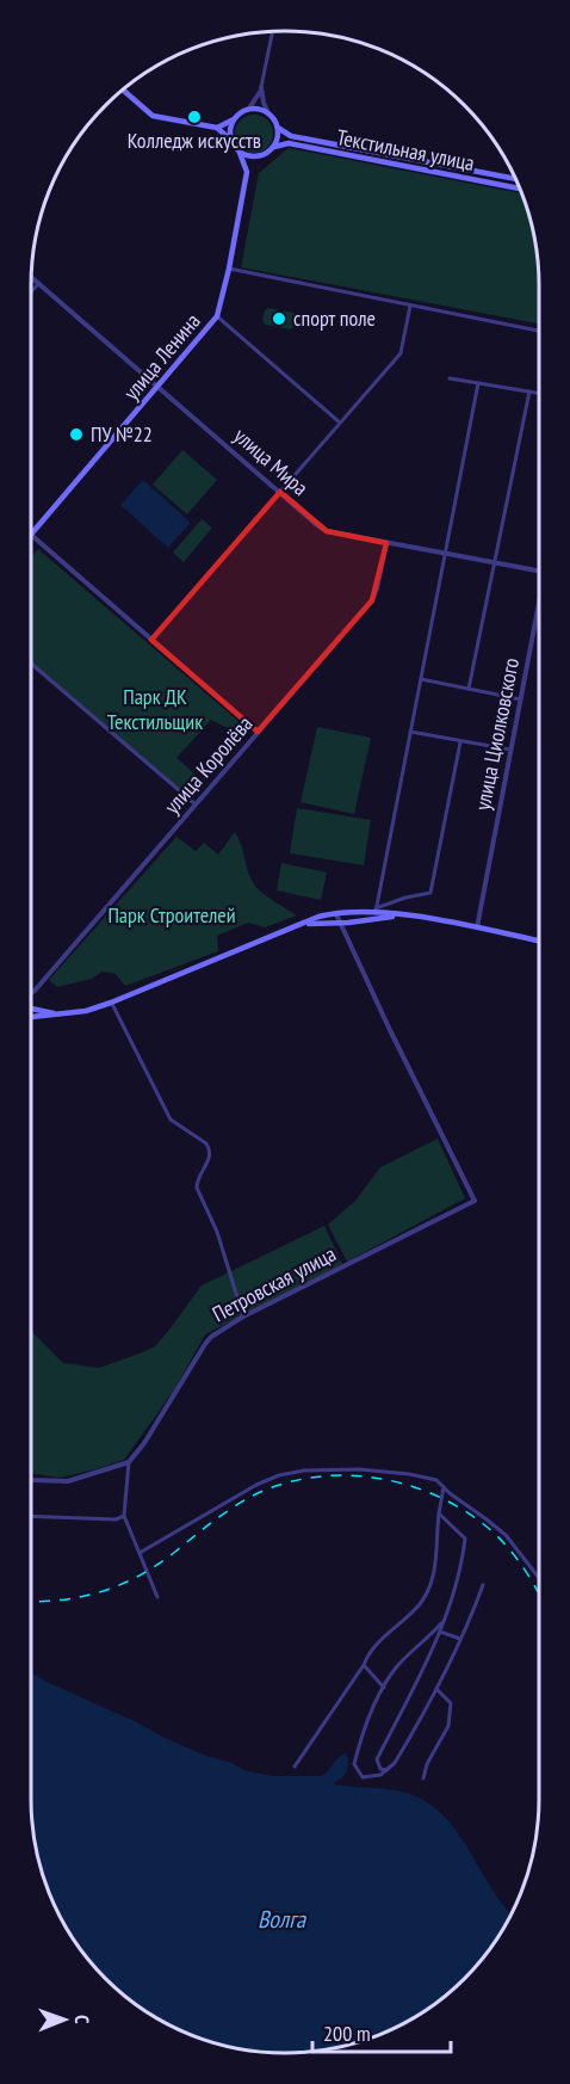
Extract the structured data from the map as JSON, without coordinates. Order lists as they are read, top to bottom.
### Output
{
  "streets": {
    "main road": ["Текстильная улица", "улица Ленина"],
    "street": [
      "улица Мира",
      "улица Циолковского",
      "улица Королёва",
      "Петровская улица"
    ]
  },
  "crossings": [
    ["улица Ленина", "улица Мира"],
    ["улица Мира", "улица Королёва"]
  ],
  "water": ["Волга"],
  "parks": ["Парк ДК Текстильщик", "Парк Строителей"],
  "places": ["Колледж искусств", "спорт поле", "ПУ №22"],
  "scale_bar": "200 m",
  "north": "right"
}
